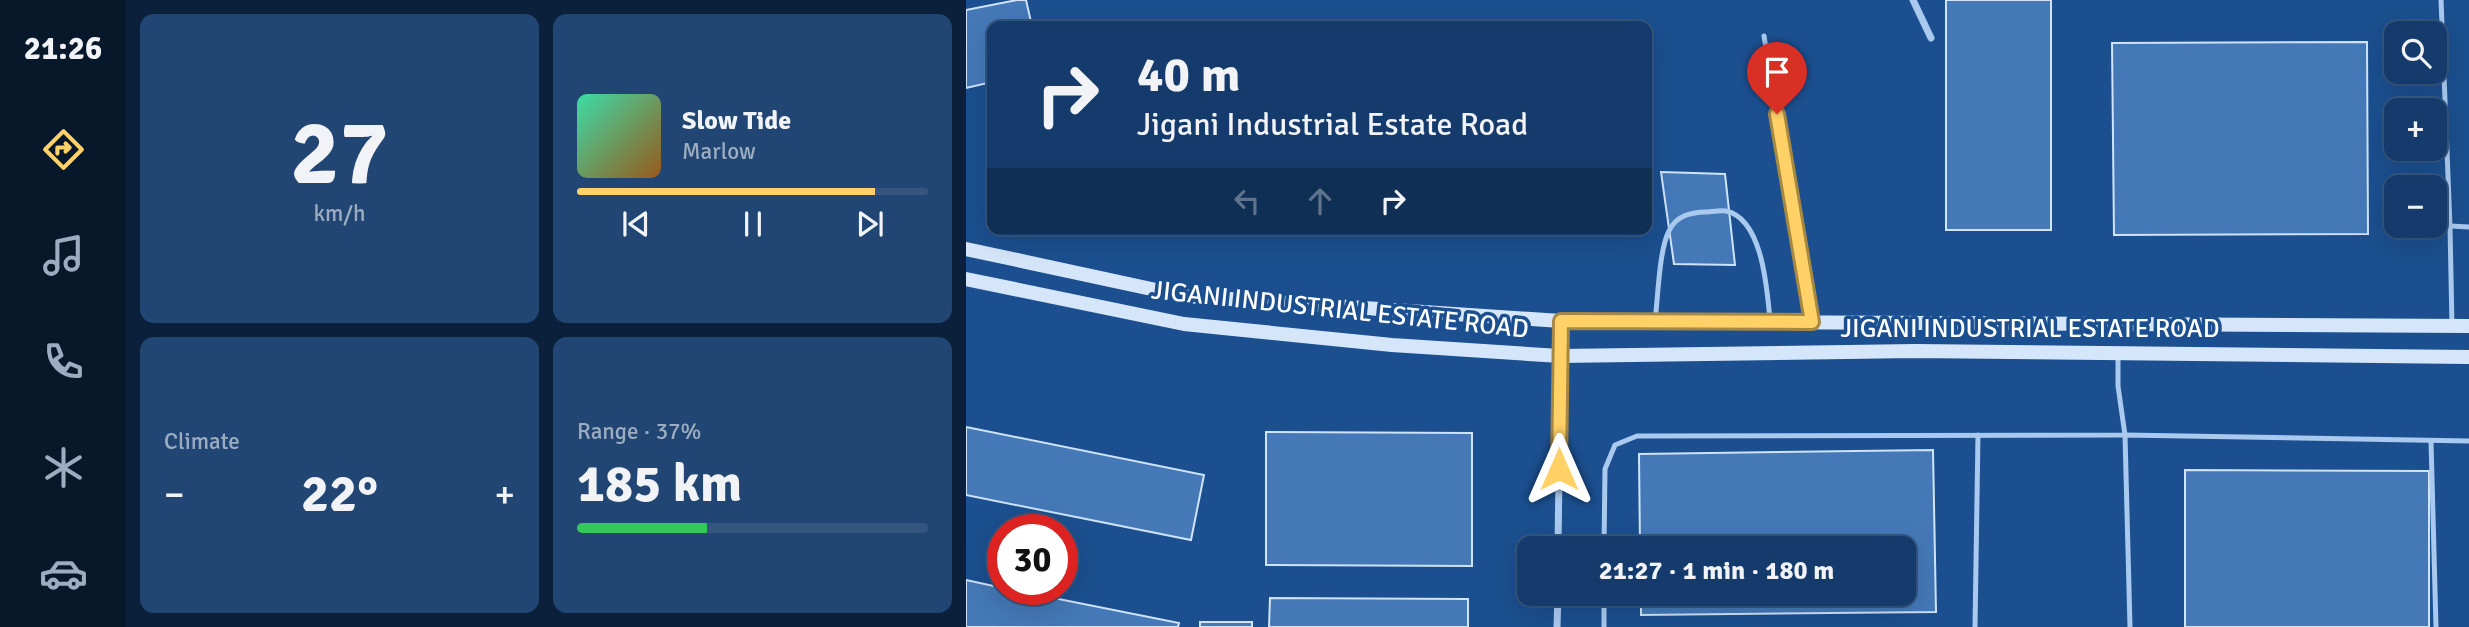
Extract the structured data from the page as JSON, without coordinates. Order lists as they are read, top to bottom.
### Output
{
  "streets": {
    "main road": ["JIGANI INDUSTRIAL ESTATE ROAD"]
  },
  "page": {
    "tabs": "21:26",
    "tile": [
      ["27", "km/h"],
      "Climate",
      ["Range · 37%", "185 km"]
    ],
    "map_buttons": ["+", "−"],
    "turn": ["40 m", "Jigani Industrial Estate Road"],
    "song": ["Slow Tide", "Marlow"],
    "heat": ["−", "22°", "+"],
    "limit": "30",
    "trip": "21:27 · 1 min · 180 m"
  }
}
